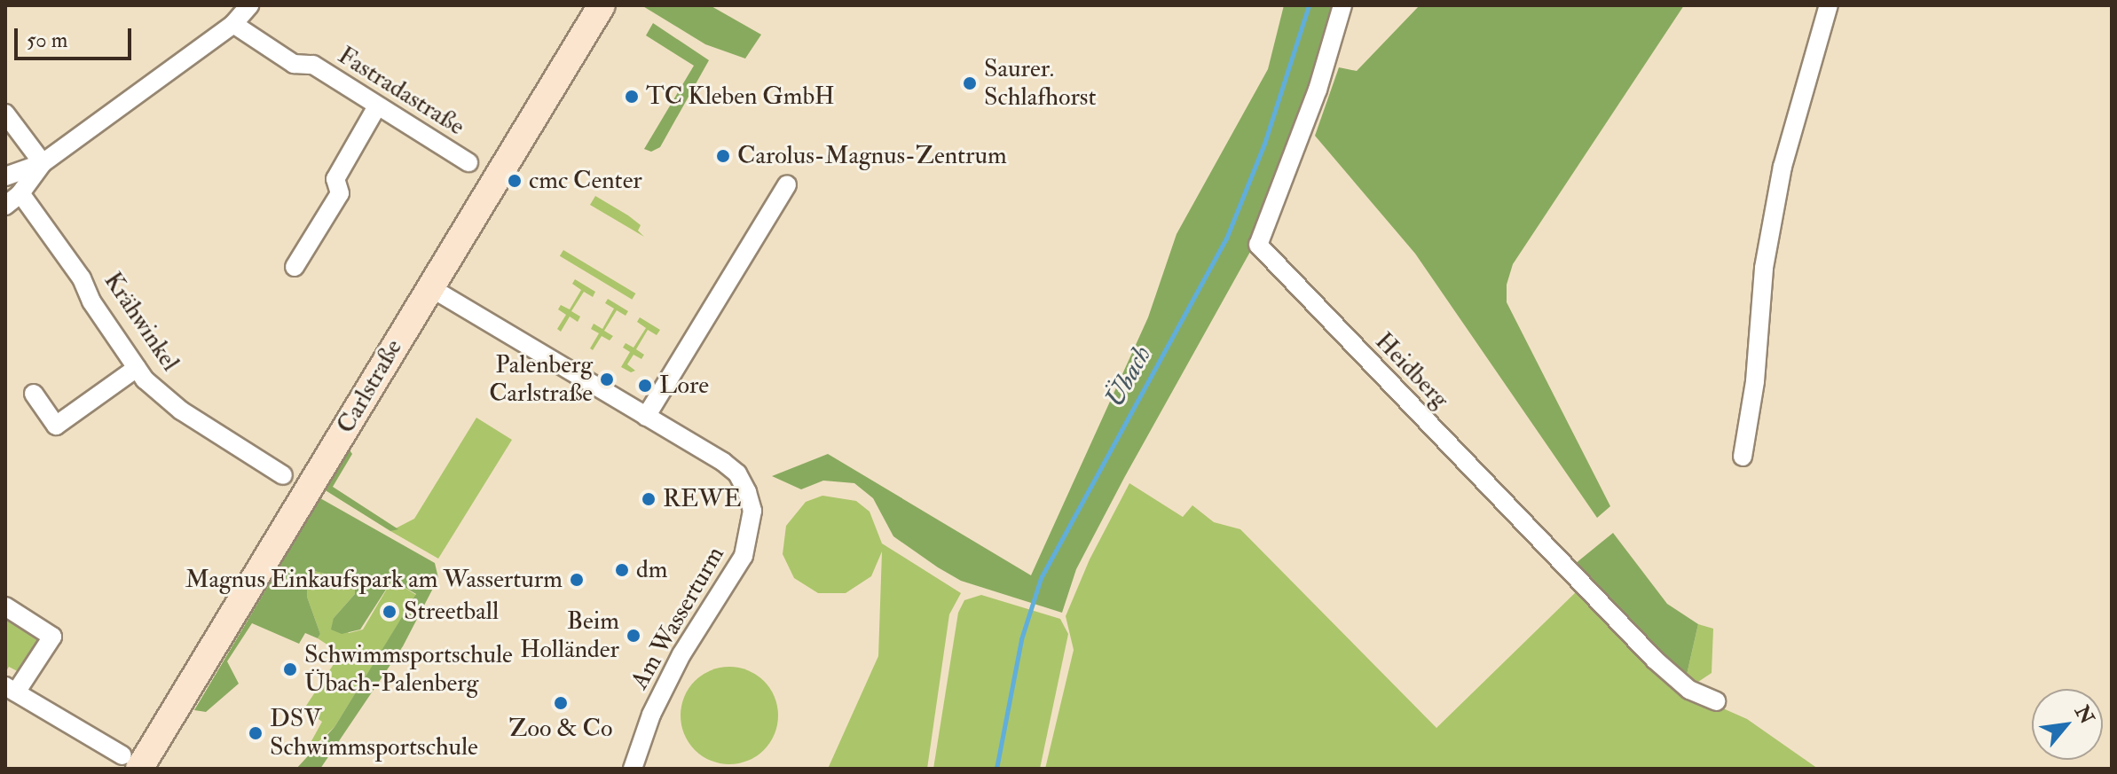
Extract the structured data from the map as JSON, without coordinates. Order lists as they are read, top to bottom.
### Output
{
  "streets": {
    "main road": ["Carlstraße"],
    "street": [
      "Fastradastraße",
      "Krähwinkel",
      "Heidberg",
      "Am Wasserturm"
    ]
  },
  "crossings": [
    ["Carlstraße", "Am Wasserturm"]
  ],
  "water": ["Übach"],
  "places": [
    "Saurer. Schlafhorst",
    "TC Kleben GmbH",
    "Carolus-Magnus-Zentrum",
    "cmc Center",
    "Palenberg Carlstraße",
    "Lore",
    "REWE",
    "dm",
    "Magnus Einkaufspark am Wasserturm",
    "Streetball",
    "Beim Holländer",
    "Schwimmsportschule Übach-Palenberg",
    "Zoo & Co",
    "DSV Schwimmsportschule"
  ],
  "scale_bar": "50 m",
  "north": "top right"
}
